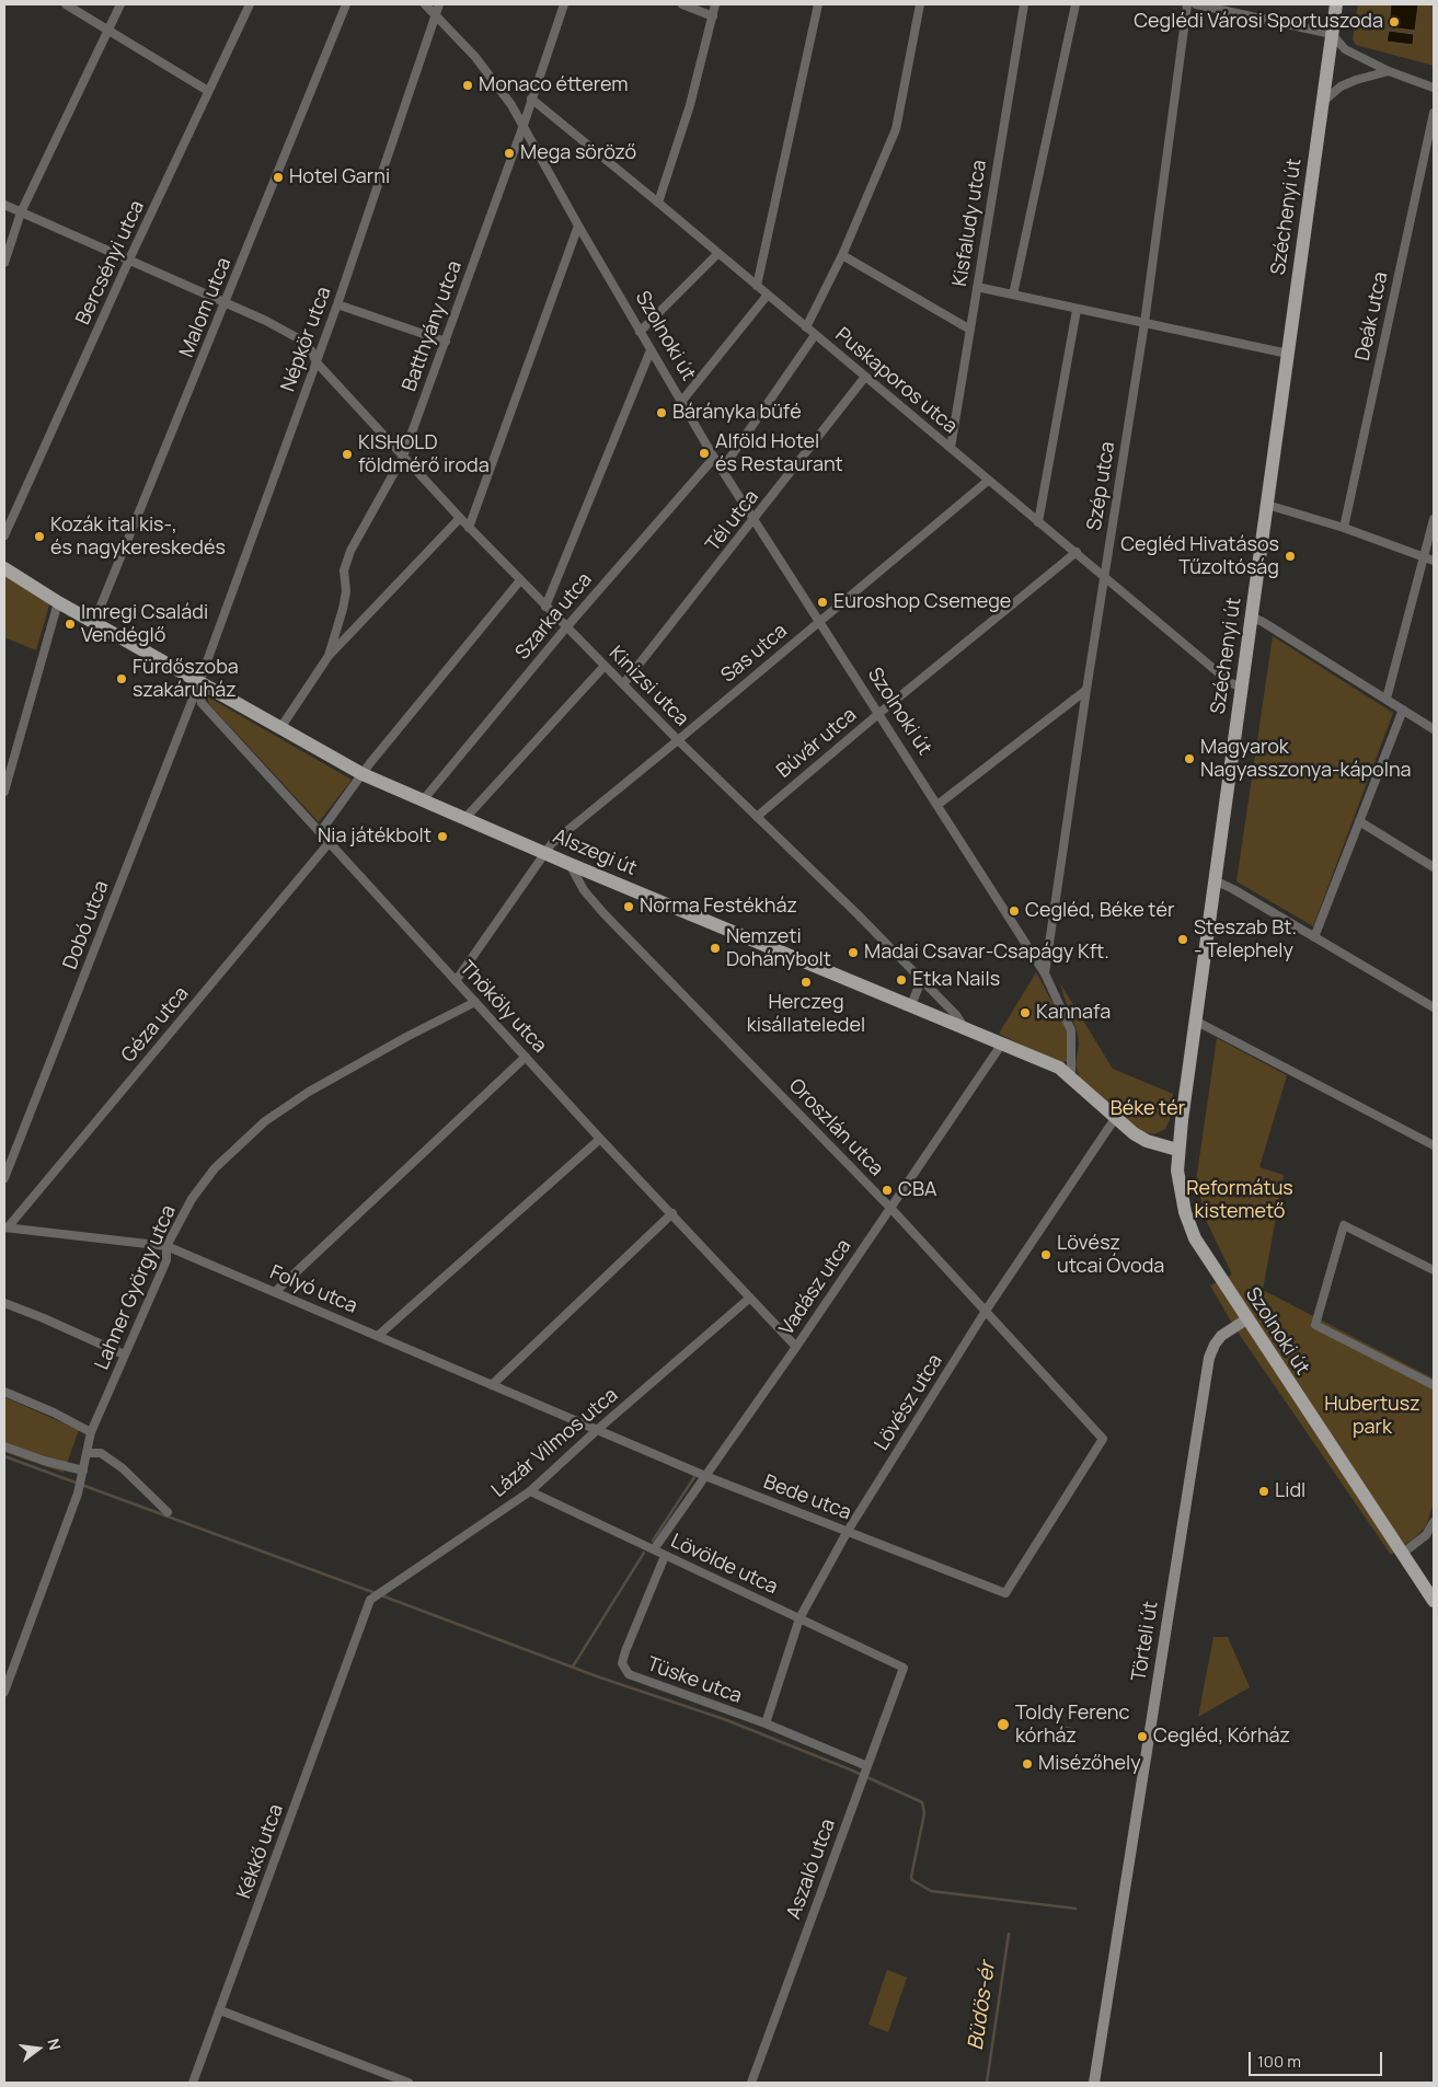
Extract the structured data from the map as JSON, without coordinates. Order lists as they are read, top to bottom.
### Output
{
  "streets": {
    "main road": [
      "Széchenyi út",
      "Szolnoki út",
      "Alszegi út",
      "Törteli út"
    ],
    "street": [
      "Kisfaludy utca",
      "Bercsényi utca",
      "Malom utca",
      "Deák utca",
      "Batthyány utca",
      "Népkör utca",
      "Puskaporos utca",
      "Szép utca",
      "Tél utca",
      "Szarka utca",
      "Sas utca",
      "Kinizsi utca",
      "Búvár utca",
      "Dobó utca",
      "Thököly utca",
      "Géza utca",
      "Oroszlán utca",
      "Lahner György utca",
      "Vadász utca",
      "Folyó utca",
      "Lövész utca",
      "Lázár Vilmos utca",
      "Bede utca",
      "Lövölde utca",
      "Tüske utca",
      "Kékkő utca",
      "Aszaló utca"
    ]
  },
  "crossings": [
    ["Széchenyi út", "Szolnoki út"],
    ["Széchenyi út", "Puskaporos utca"],
    ["Széchenyi út", "Alszegi út"],
    ["Kisfaludy utca", "Puskaporos utca"],
    ["Bercsényi utca", "Kinizsi utca"],
    ["Malom utca", "Kinizsi utca"],
    ["Malom utca", "Alszegi út"],
    ["Batthyány utca", "Szolnoki út"],
    ["Batthyány utca", "Puskaporos utca"],
    ["Batthyány utca", "Kinizsi utca"],
    ["Szolnoki út", "Népkör utca"],
    ["Szolnoki út", "Szép utca"],
    ["Szolnoki út", "Tél utca"],
    ["Szolnoki út", "Szarka utca"],
    ["Szolnoki út", "Sas utca"],
    ["Szolnoki út", "Búvár utca"],
    ["Szolnoki út", "Alszegi út"],
    ["Szolnoki út", "Törteli út"],
    ["Népkör utca", "Kinizsi utca"],
    ["Népkör utca", "Alszegi út"],
    ["Népkör utca", "Dobó utca"],
    ["Népkör utca", "Thököly utca"],
    ["Puskaporos utca", "Szép utca"],
    ["Puskaporos utca", "Tél utca"],
    ["Puskaporos utca", "Sas utca"],
    ["Puskaporos utca", "Búvár utca"],
    ["Tél utca", "Kinizsi utca"],
    ["Szarka utca", "Kinizsi utca"],
    ["Szarka utca", "Alszegi út"],
    ["Sas utca", "Kinizsi utca"],
    ["Sas utca", "Alszegi út"],
    ["Sas utca", "Thököly utca"],
    ["Kinizsi utca", "Búvár utca"],
    ["Kinizsi utca", "Alszegi út"],
    ["Alszegi út", "Dobó utca"],
    ["Alszegi út", "Thököly utca"],
    ["Alszegi út", "Oroszlán utca"],
    ["Alszegi út", "Vadász utca"],
    ["Alszegi út", "Lövész utca"],
    ["Dobó utca", "Thököly utca"],
    ["Thököly utca", "Géza utca"],
    ["Thököly utca", "Lahner György utca"],
    ["Thököly utca", "Vadász utca"],
    ["Thököly utca", "Lázár Vilmos utca"],
    ["Géza utca", "Folyó utca"],
    ["Oroszlán utca", "Vadász utca"],
    ["Oroszlán utca", "Lövész utca"],
    ["Oroszlán utca", "Bede utca"],
    ["Lahner György utca", "Folyó utca"],
    ["Vadász utca", "Bede utca"],
    ["Vadász utca", "Lövölde utca"],
    ["Folyó utca", "Lázár Vilmos utca"],
    ["Folyó utca", "Bede utca"],
    ["Lövész utca", "Bede utca"],
    ["Lövész utca", "Lövölde utca"],
    ["Lövész utca", "Tüske utca"],
    ["Lázár Vilmos utca", "Bede utca"],
    ["Lázár Vilmos utca", "Lövölde utca"],
    ["Lázár Vilmos utca", "Kékkő utca"],
    ["Lövölde utca", "Tüske utca"],
    ["Lövölde utca", "Aszaló utca"],
    ["Tüske utca", "Aszaló utca"]
  ],
  "water": ["Büdös-ér"],
  "parks": ["Béke tér", "Református kistemető", "Hubertusz park"],
  "places": [
    "Ceglédi Városi Sportuszoda",
    "Monaco étterem",
    "Mega söröző",
    "Hotel Garni",
    "Bárányka büfé",
    "Alföld Hotel és Restaurant",
    "KISHOLD földmérő iroda",
    "Kozák ital kis-, és nagykereskedés",
    "Cegléd Hivatásos Tűzoltóság",
    "Euroshop Csemege",
    "Imregi Családi Vendéglő",
    "Fürdőszoba szakáruház",
    "Magyarok Nagyasszonya-kápolna",
    "Nia játékbolt",
    "Norma Festékház",
    "Cegléd, Béke tér",
    "Steszab Bt. - Telephely",
    "Nemzeti Dohánybolt",
    "Madai Csavar-Csapágy Kft.",
    "Etka Nails",
    "Herczeg kisállateledel",
    "Kannafa",
    "CBA",
    "Lövész utcai Óvoda",
    "Lidl",
    "Toldy Ferenc kórház",
    "Cegléd, Kórház",
    "Misézőhely"
  ],
  "scale_bar": "100 m",
  "north": "right"
}
